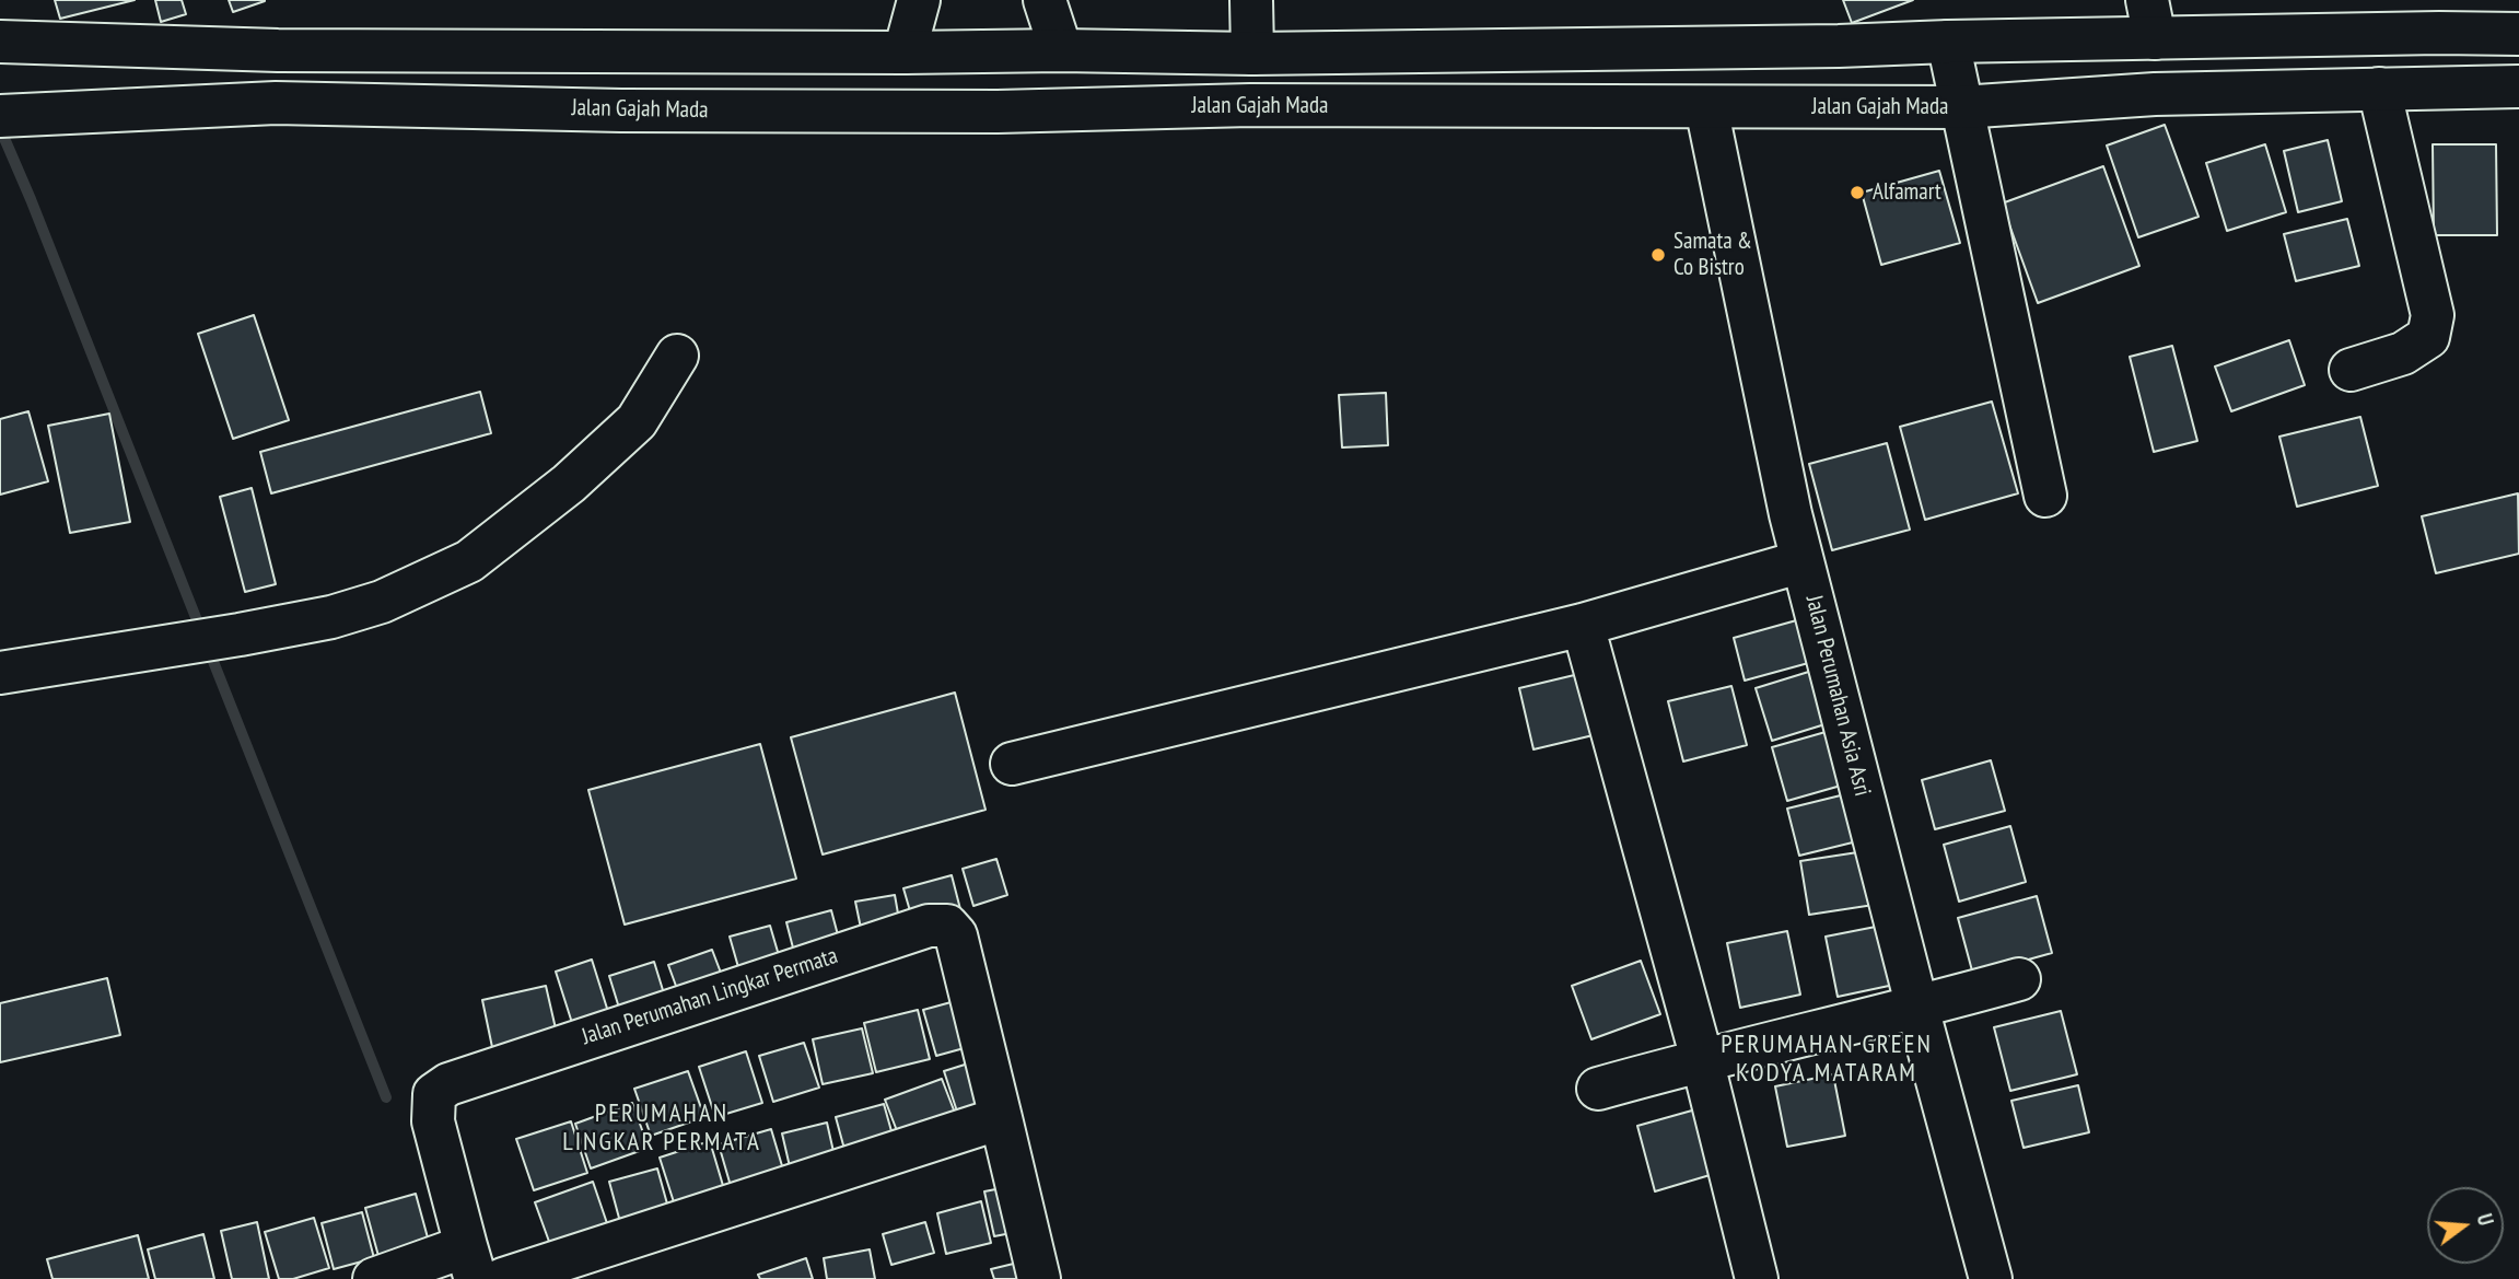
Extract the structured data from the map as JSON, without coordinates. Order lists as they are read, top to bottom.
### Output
{
  "streets": {
    "street": ["Jalan Gajah Mada", "Jalan Perumahan Asia Asri", "Jalan Perumahan Lingkar Permata"]
  },
  "crossings": [
    ["Jalan Gajah Mada", "Jalan Perumahan Asia Asri"]
  ],
  "districts": ["PERUMAHAN GREEN KODYA MATARAM", "PERUMAHAN LINGKAR PERMATA"],
  "places": ["Alfamart", "Samata & Co Bistro"],
  "north": "right"
}
